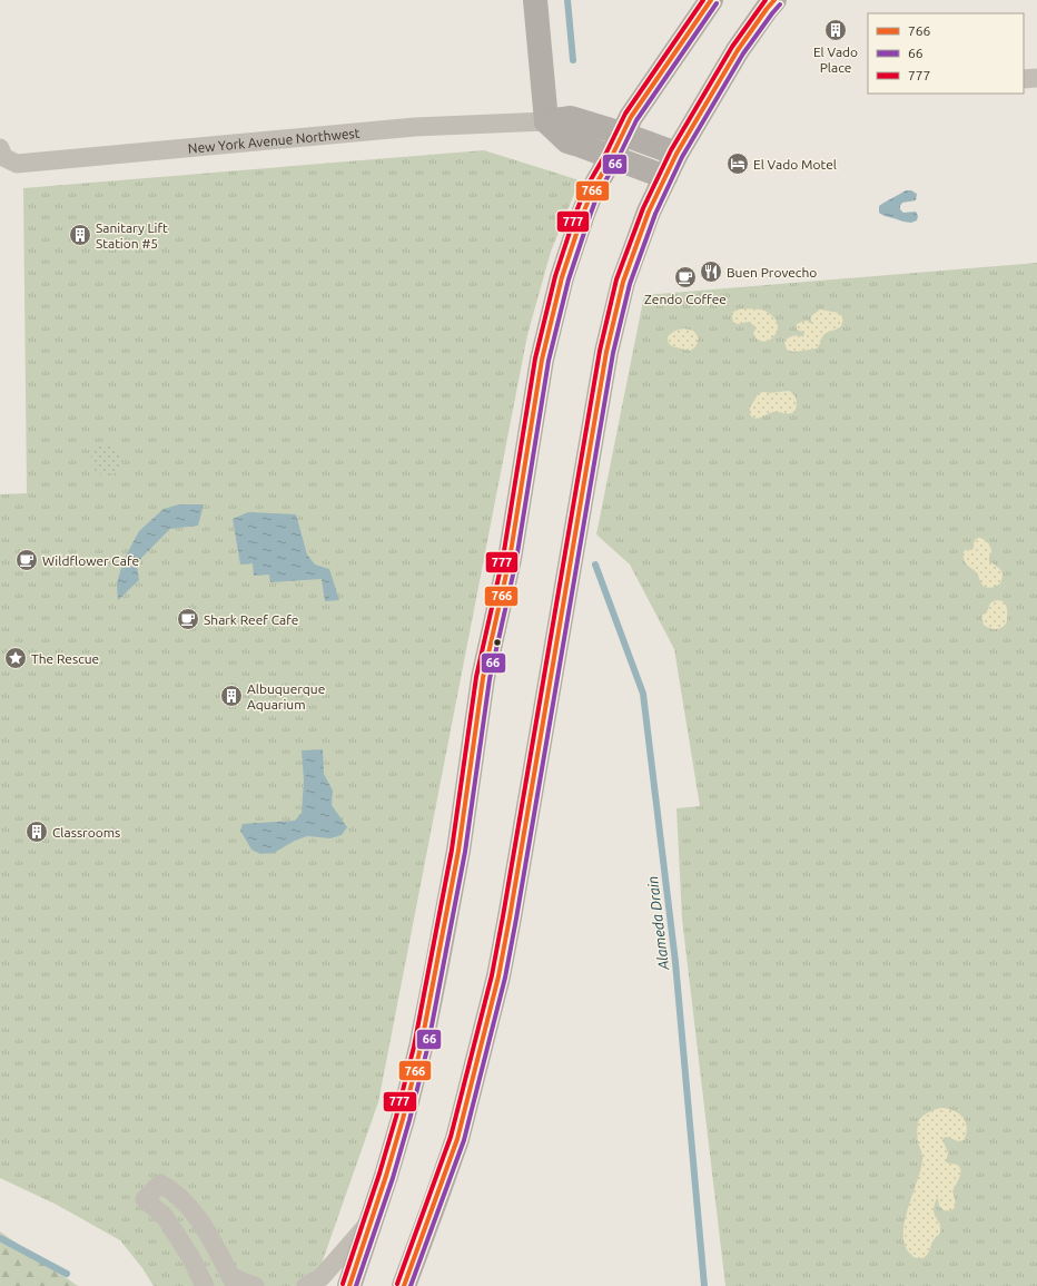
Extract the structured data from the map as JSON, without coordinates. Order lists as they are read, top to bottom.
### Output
{
  "streets": {
    "street": ["New York Avenue Northwest"]
  },
  "water": ["Alameda Drain"],
  "places": {
    "building": [
      "El Vado Place",
      "Sanitary Lift Station #5",
      "Albuquerque Aquarium",
      "Classrooms"
    ],
    "hotel": ["El Vado Motel"],
    "restaurant": ["Buen Provecho"],
    "cafe": ["Zendo Coffee", "Wildflower Cafe", "Shark Reef Cafe"],
    "place": ["The Rescue"]
  },
  "lines": ["transit line 766", "transit line 777", "transit line 66"],
  "legend": ["766", "66", "777"]
}
